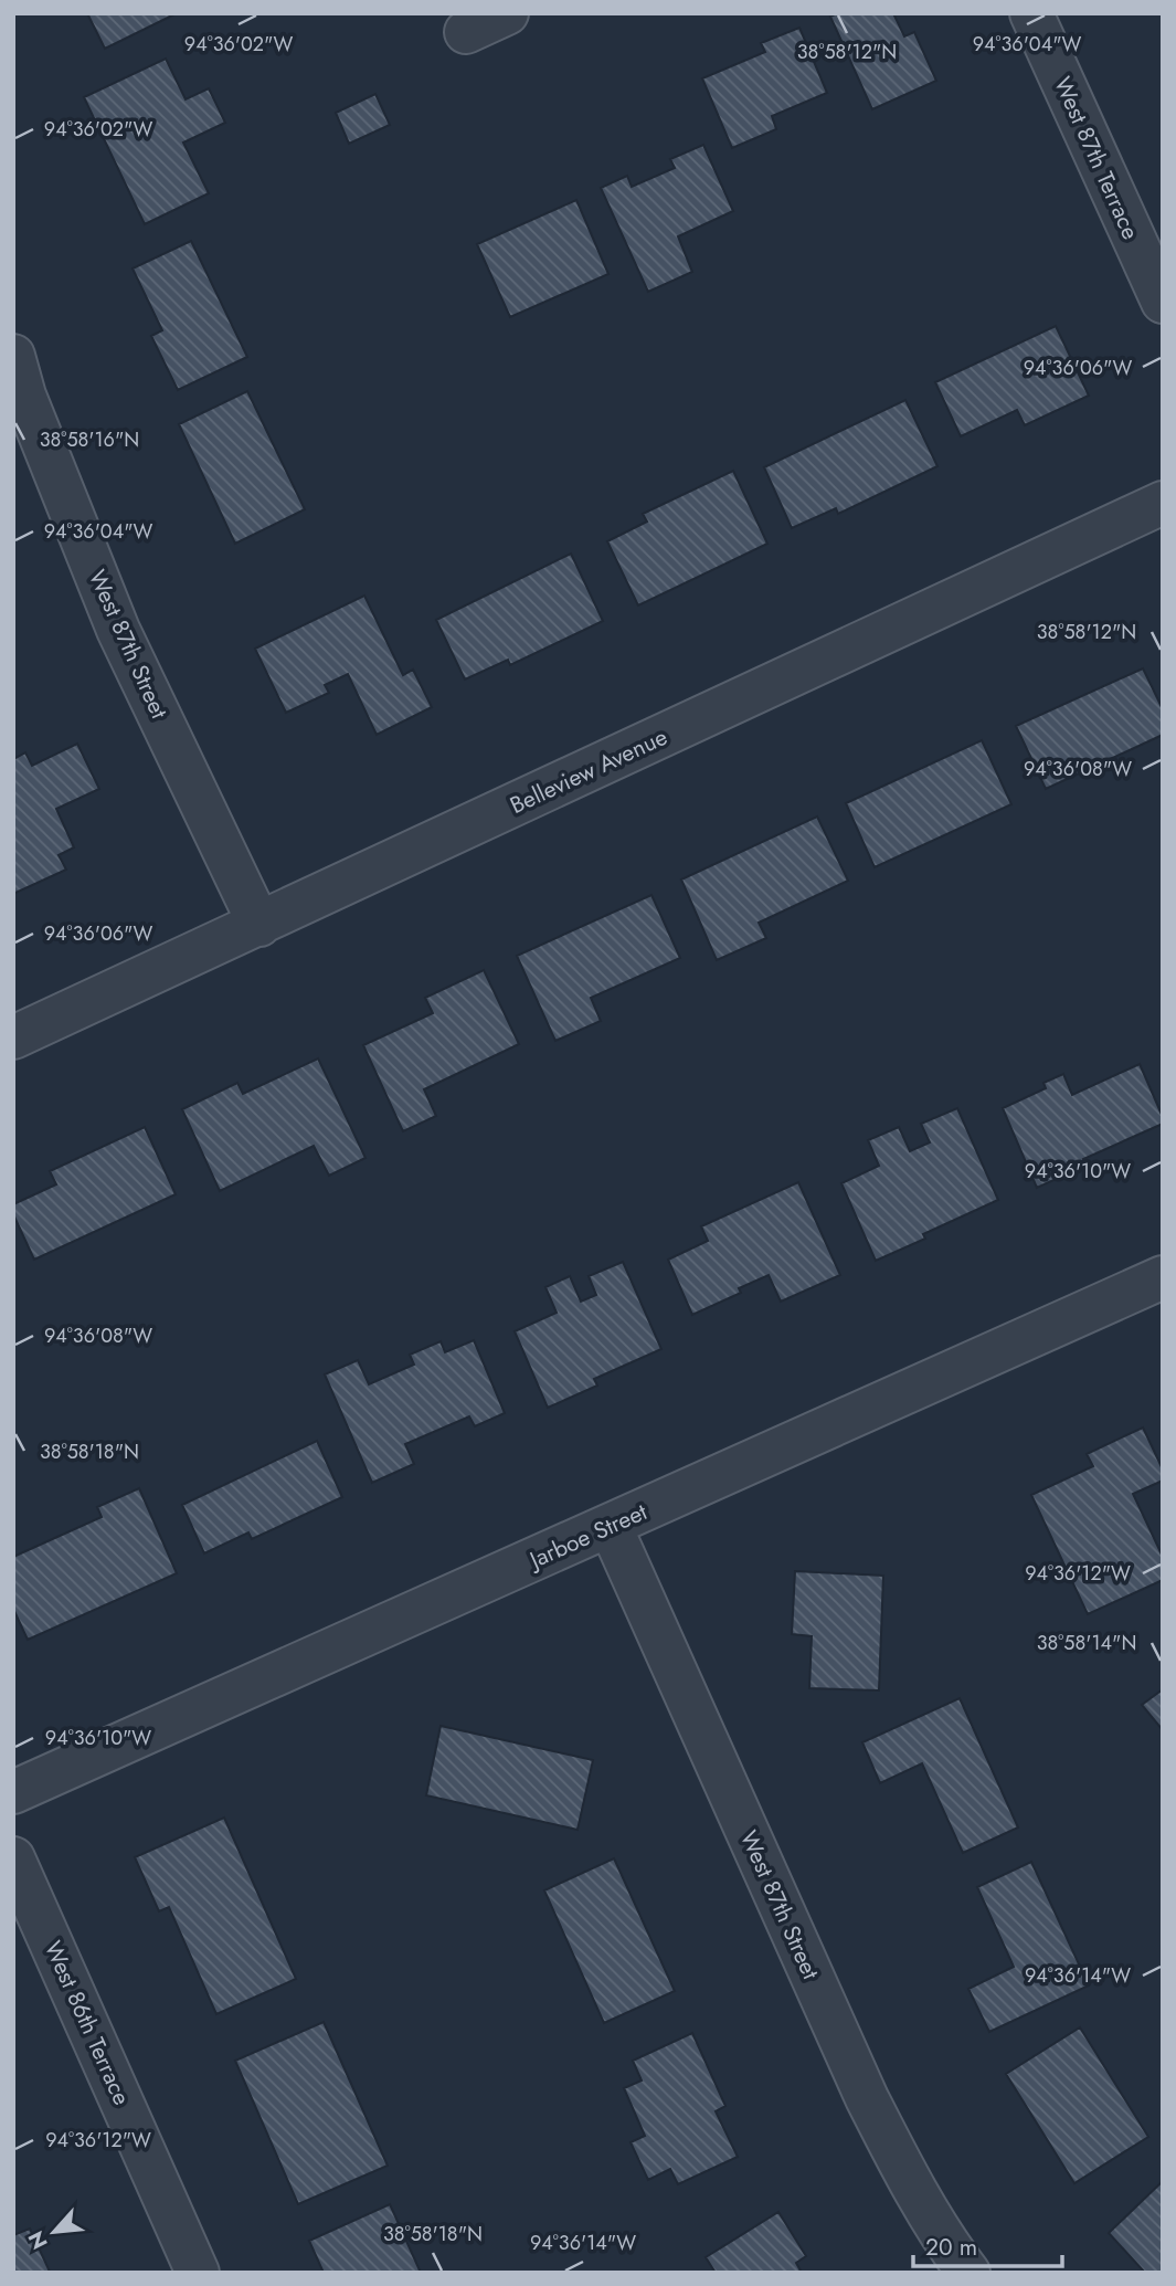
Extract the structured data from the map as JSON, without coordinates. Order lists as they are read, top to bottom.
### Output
{
  "streets": {
    "street": [
      "West 87th Terrace",
      "West 87th Street",
      "Belleview Avenue",
      "Jarboe Street",
      "West 86th Terrace"
    ]
  },
  "crossings": [
    ["West 87th Street", "Belleview Avenue"],
    ["West 87th Street", "Jarboe Street"]
  ],
  "scale_bar": "20 m",
  "north": "bottom left",
  "coordinates": [
    "94°36'02\"W",
    "94°36'04\"W",
    "38°58'12\"N",
    "94°36'06\"W",
    "38°58'16\"N",
    "94°36'08\"W",
    "94°36'10\"W",
    "38°58'18\"N",
    "94°36'12\"W",
    "38°58'14\"N",
    "94°36'14\"W"
  ]
}
